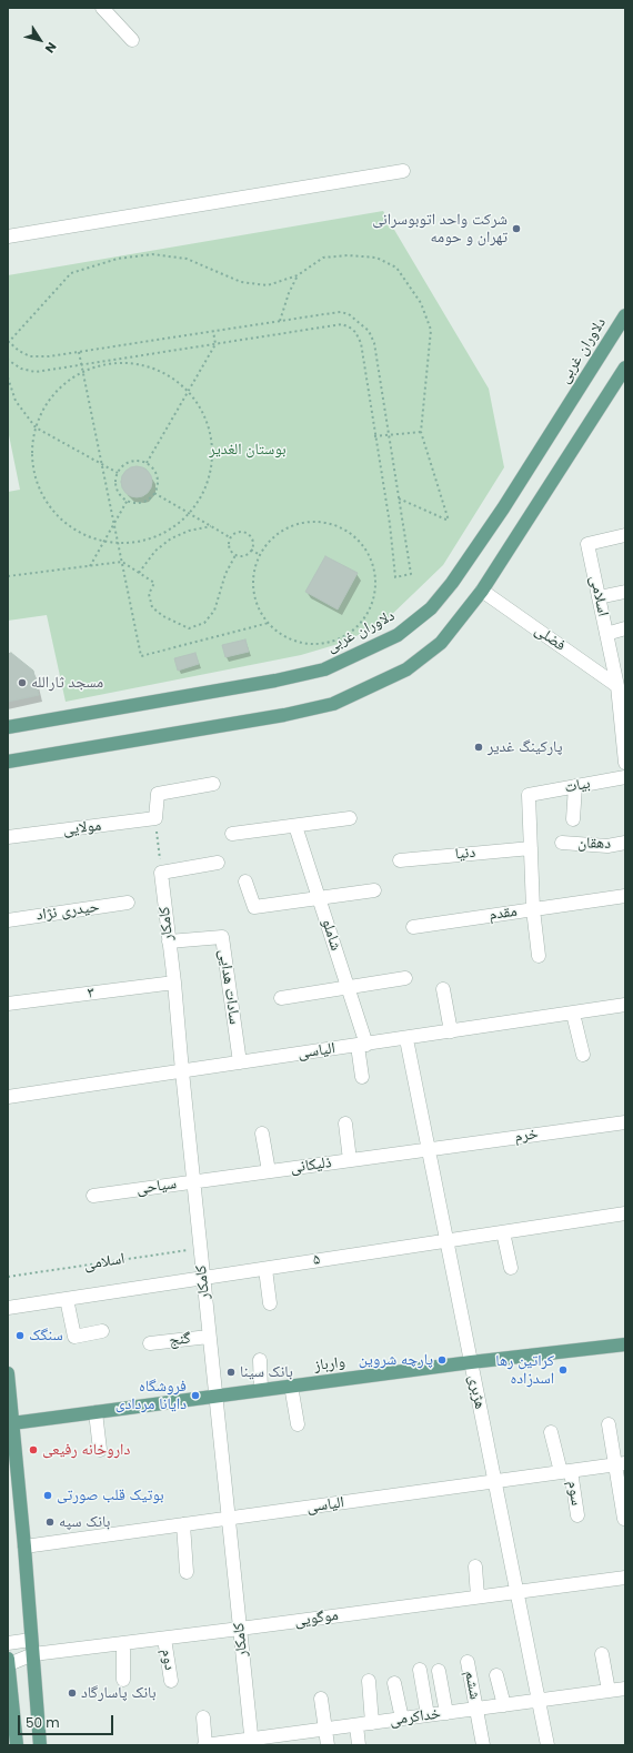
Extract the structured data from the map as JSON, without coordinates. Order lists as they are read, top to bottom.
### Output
{
  "streets": {
    "main road": ["دلاوران غربی", "وارباز"],
    "street": [
      "اسلامی",
      "فضلی",
      "بیات",
      "مولایی",
      "دهقان",
      "دنیا",
      "حیدری نژاد",
      "مقدم",
      "کامکار",
      "شاملو",
      "سادات هدایی",
      "۳",
      "الیاسی",
      "خرم",
      "ذلیکانی",
      "سیاحی",
      "۵",
      "گنج",
      "هژبری",
      "سوم",
      "موگویی",
      "دوم",
      "ششم",
      "خداکرمی"
    ]
  },
  "crossings": [
    ["اسلامی", "فضلی"],
    ["اسلامی", "کامکار"],
    ["بیات", "مقدم"],
    ["دنیا", "مقدم"],
    ["کامکار", "سادات هدایی"],
    ["کامکار", "۳"],
    ["کامکار", "الیاسی"],
    ["کامکار", "ذلیکانی"],
    ["کامکار", "سیاحی"],
    ["کامکار", "۵"],
    ["کامکار", "گنج"],
    ["کامکار", "وارباز"],
    ["کامکار", "موگویی"],
    ["کامکار", "خداکرمی"],
    ["شاملو", "الیاسی"],
    ["سادات هدایی", "الیاسی"],
    ["الیاسی", "هژبری"],
    ["الیاسی", "سوم"],
    ["خرم", "ذلیکانی"],
    ["خرم", "هژبری"],
    ["ذلیکانی", "سیاحی"],
    ["ذلیکانی", "هژبری"],
    ["۵", "هژبری"],
    ["وارباز", "هژبری"],
    ["هژبری", "موگویی"],
    ["هژبری", "خداکرمی"],
    ["موگویی", "دوم"],
    ["ششم", "خداکرمی"]
  ],
  "parks": ["بوستان الغدیر"],
  "places": [
    "شرکت واحد اتوبوسرانی تهران و حومه",
    "مسجد ثارالله",
    "پارکینگ غدیر",
    "سنگک",
    "پارچه شروین",
    "کراتین رها اسدزاده",
    "بانک سینا",
    "فروشگاه دایانا مردادی",
    "داروخانه رفیعی",
    "بوتیک قلب صورتی",
    "بانک سپه",
    "بانک پاسارگاد"
  ],
  "scale_bar": "50 m",
  "north": "bottom right"
}
